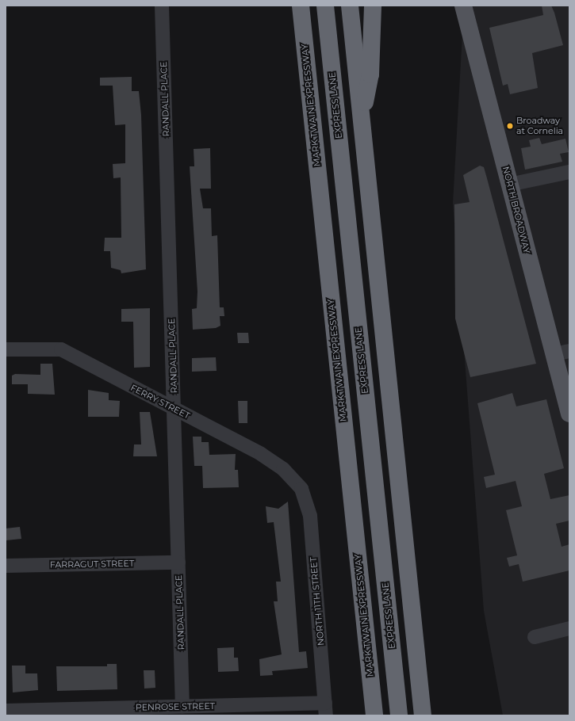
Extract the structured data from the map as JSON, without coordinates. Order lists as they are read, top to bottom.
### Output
{
  "streets": {
    "highway": ["MARK TWAIN EXPRESSWAY", "EXPRESS LANE"],
    "main road": ["NORTH BROADWAY"],
    "street": [
      "RANDALL PLACE",
      "FERRY STREET",
      "FARRAGUT STREET",
      "NORTH 11TH STREET",
      "PENROSE STREET"
    ]
  },
  "crossings": [
    ["RANDALL PLACE", "FERRY STREET"],
    ["RANDALL PLACE", "FARRAGUT STREET"],
    ["RANDALL PLACE", "PENROSE STREET"],
    ["FERRY STREET", "NORTH 11TH STREET"],
    ["NORTH 11TH STREET", "PENROSE STREET"]
  ],
  "places": ["Broadway at Cornelia"]
}
